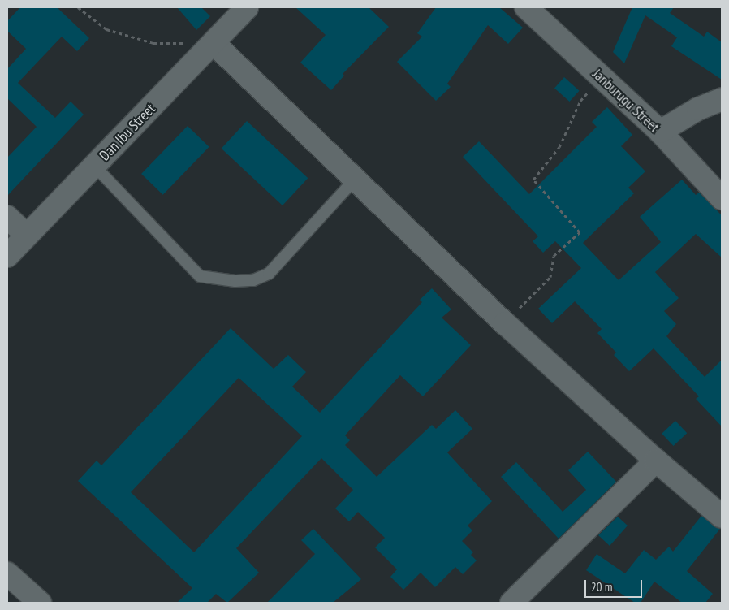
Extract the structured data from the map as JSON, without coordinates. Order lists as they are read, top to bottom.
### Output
{
  "streets": {
    "street": ["Janburugu Street", "Dan Ibu Street"]
  },
  "scale_bar": "20 m"
}
